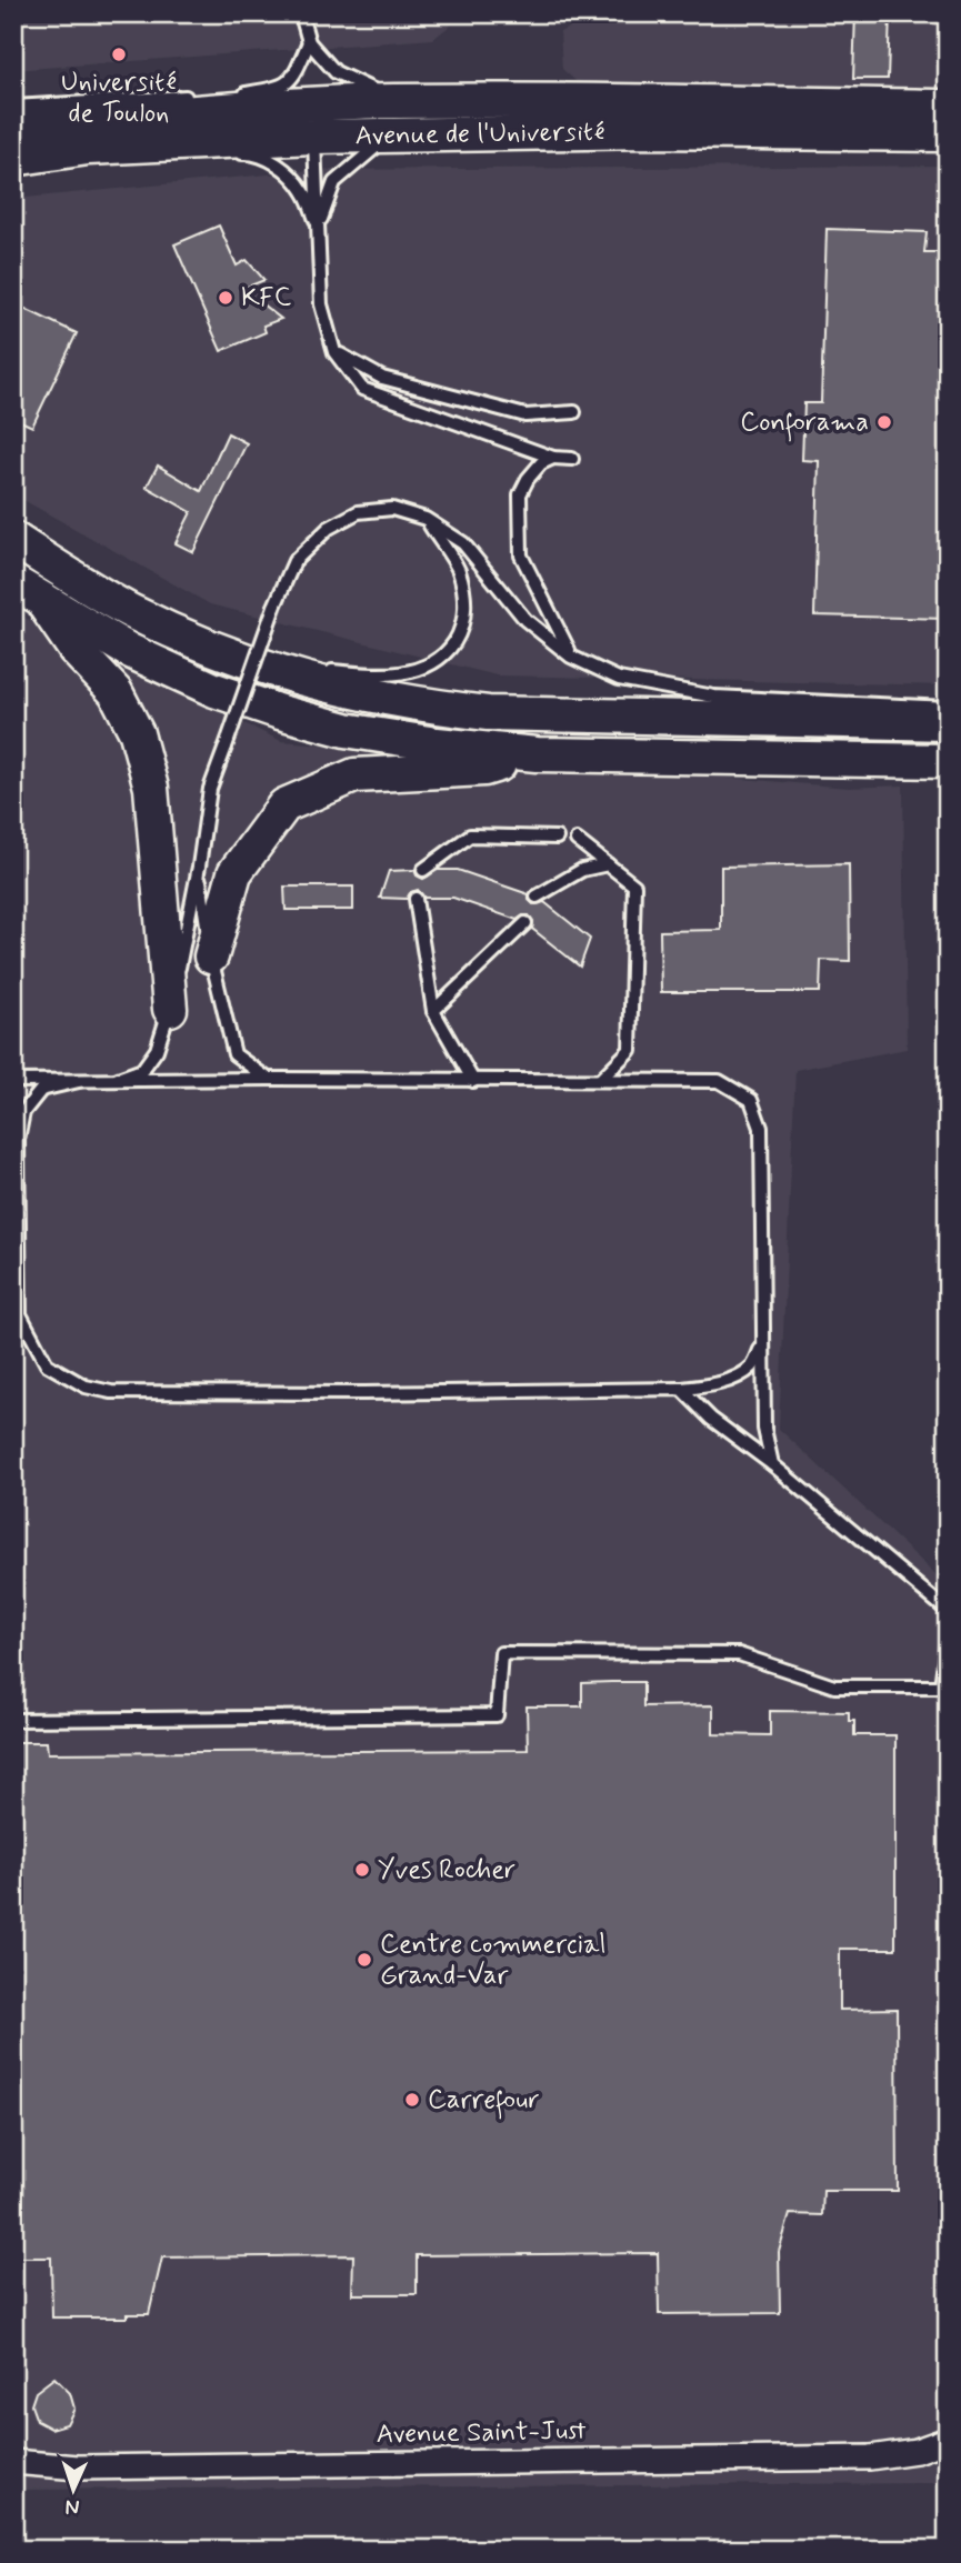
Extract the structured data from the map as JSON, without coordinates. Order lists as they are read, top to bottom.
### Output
{
  "streets": {
    "main road": ["Avenue de l'Université"],
    "street": ["Avenue Saint-Just"]
  },
  "places": [
    "Université de Toulon",
    "KFC",
    "Conforama",
    "Yves Rocher",
    "Centre commercial Grand-Var",
    "Carrefour"
  ],
  "north": "bottom"
}
